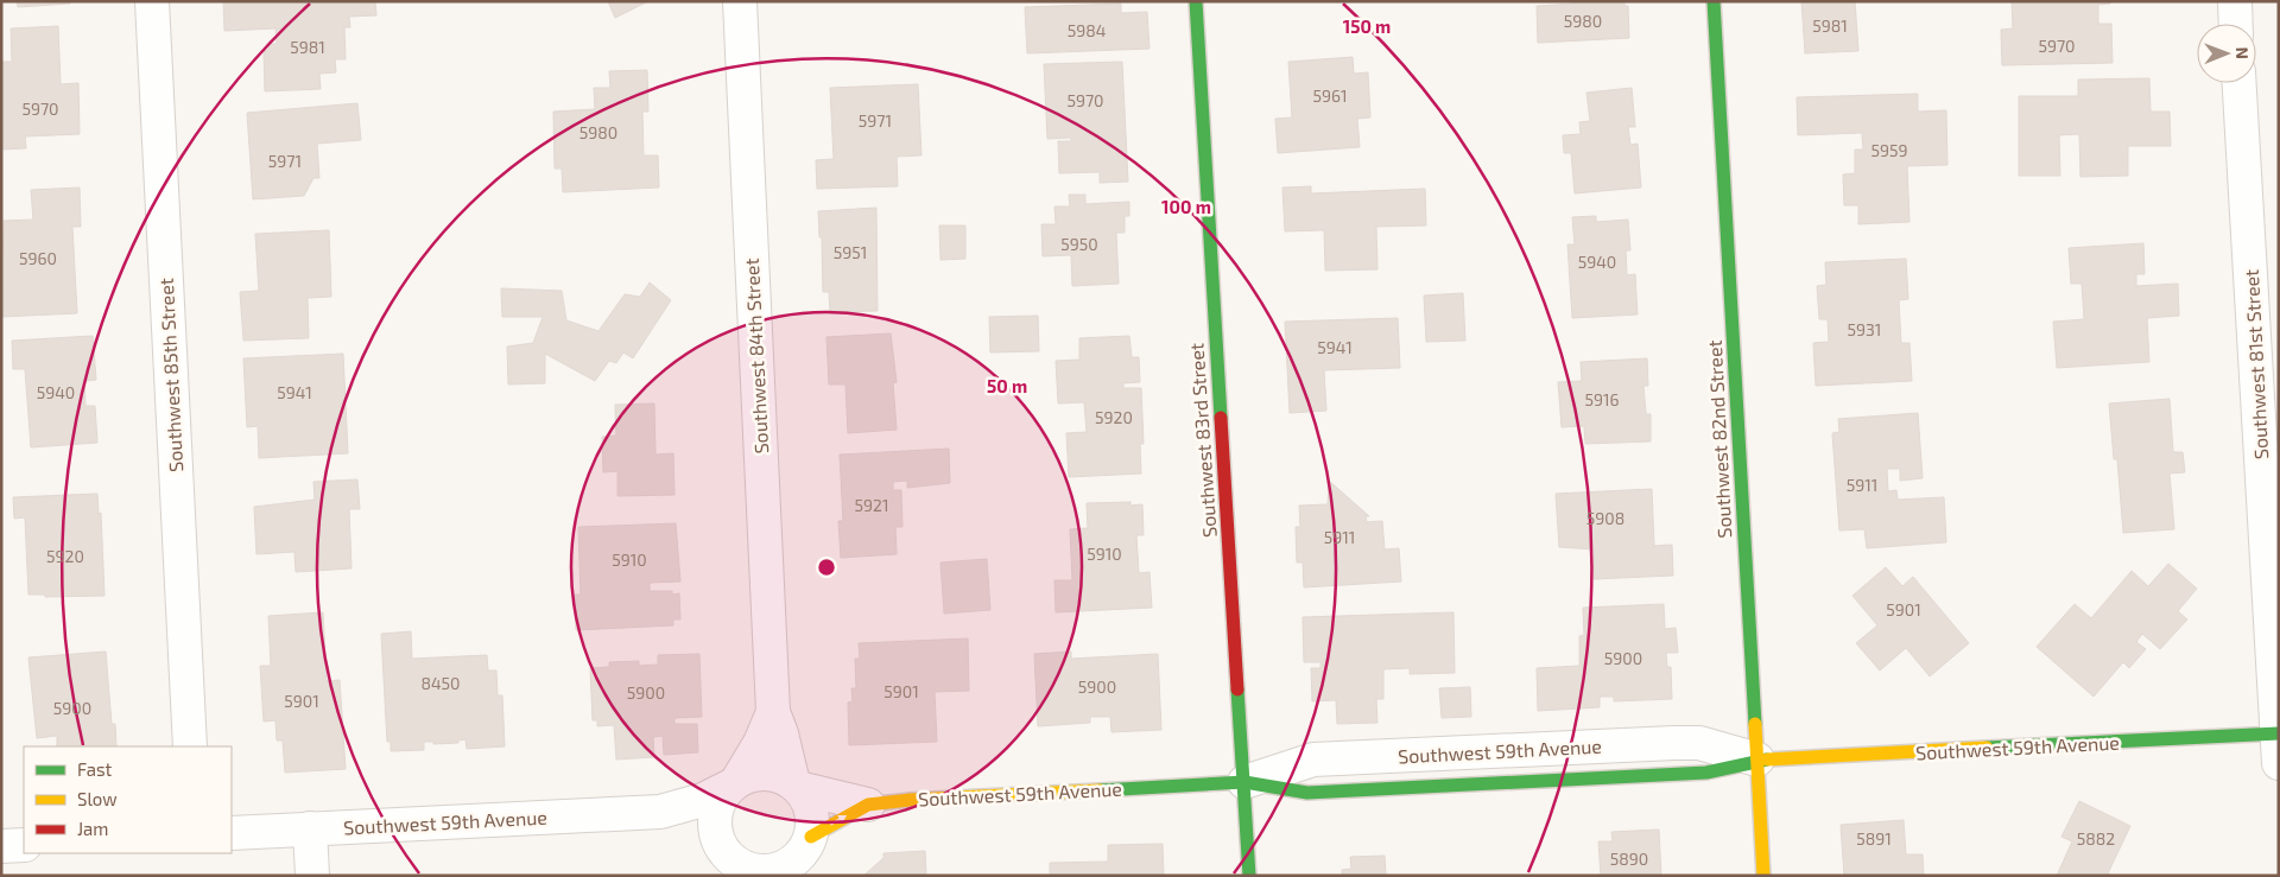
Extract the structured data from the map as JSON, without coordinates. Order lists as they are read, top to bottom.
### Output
{
  "streets": {
    "street": [
      "Southwest 84th Street",
      "Southwest 81st Street",
      "Southwest 85th Street",
      "Southwest 82nd Street",
      "Southwest 83rd Street",
      "Southwest 59th Avenue"
    ]
  },
  "crossings": [
    ["Southwest 84th Street", "Southwest 59th Avenue"],
    ["Southwest 81st Street", "Southwest 59th Avenue"],
    ["Southwest 82nd Street", "Southwest 59th Avenue"],
    ["Southwest 83rd Street", "Southwest 59th Avenue"]
  ],
  "house_numbers": [
    "5980",
    "5981",
    "5984",
    "5970",
    "5981",
    "5961",
    "5970",
    "5970",
    "5971",
    "5980",
    "5959",
    "5971",
    "5950",
    "5951",
    "5960",
    "5940",
    "5931",
    "5941",
    "5940",
    "5941",
    "5916",
    "5920",
    "5911",
    "5921",
    "5908",
    "5911",
    "5910",
    "5920",
    "5910",
    "5901",
    "5900",
    "8450",
    "5900",
    "5901",
    "5900",
    "5901",
    "5900",
    "5891",
    "5882",
    "5890"
  ],
  "legend": ["Fast", "Slow", "Jam"],
  "north": "right",
  "rings": ["150 m", "100 m", "50 m"]
}
